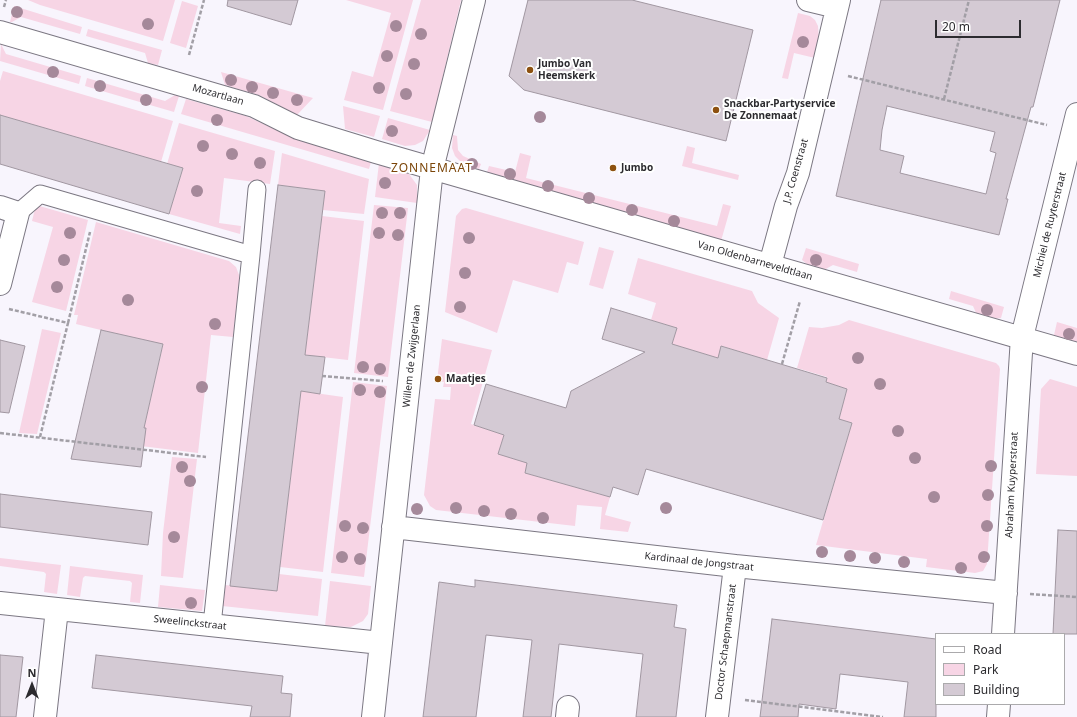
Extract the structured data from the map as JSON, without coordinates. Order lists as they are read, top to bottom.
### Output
{
  "streets": {
    "street": [
      "Mozartlaan",
      "J.P. Coenstraat",
      "Michiel de Ruyterstraat",
      "Van Oldenbarneveldtlaan",
      "Willem de Zwijgerlaan",
      "Abraham Kuyperstraat",
      "Kardinaal de Jongstraat",
      "Sweelinckstraat",
      "Doctor Schaepmanstraat"
    ]
  },
  "crossings": [
    ["Mozartlaan", "Van Oldenbarneveldtlaan"],
    ["Mozartlaan", "Willem de Zwijgerlaan"],
    ["J.P. Coenstraat", "Van Oldenbarneveldtlaan"],
    ["Michiel de Ruyterstraat", "Van Oldenbarneveldtlaan"],
    ["Michiel de Ruyterstraat", "Abraham Kuyperstraat"],
    ["Van Oldenbarneveldtlaan", "Willem de Zwijgerlaan"],
    ["Van Oldenbarneveldtlaan", "Abraham Kuyperstraat"],
    ["Willem de Zwijgerlaan", "Kardinaal de Jongstraat"],
    ["Willem de Zwijgerlaan", "Sweelinckstraat"],
    ["Abraham Kuyperstraat", "Kardinaal de Jongstraat"],
    ["Kardinaal de Jongstraat", "Doctor Schaepmanstraat"]
  ],
  "districts": ["ZONNEMAAT"],
  "places": [
    "Jumbo Van Heemskerk",
    "Snackbar-Partyservice De Zonnemaat",
    "Jumbo",
    "Maatjes"
  ],
  "legend": ["Road", "Park", "Building"],
  "scale_bar": "20 m",
  "north": "top"
}
